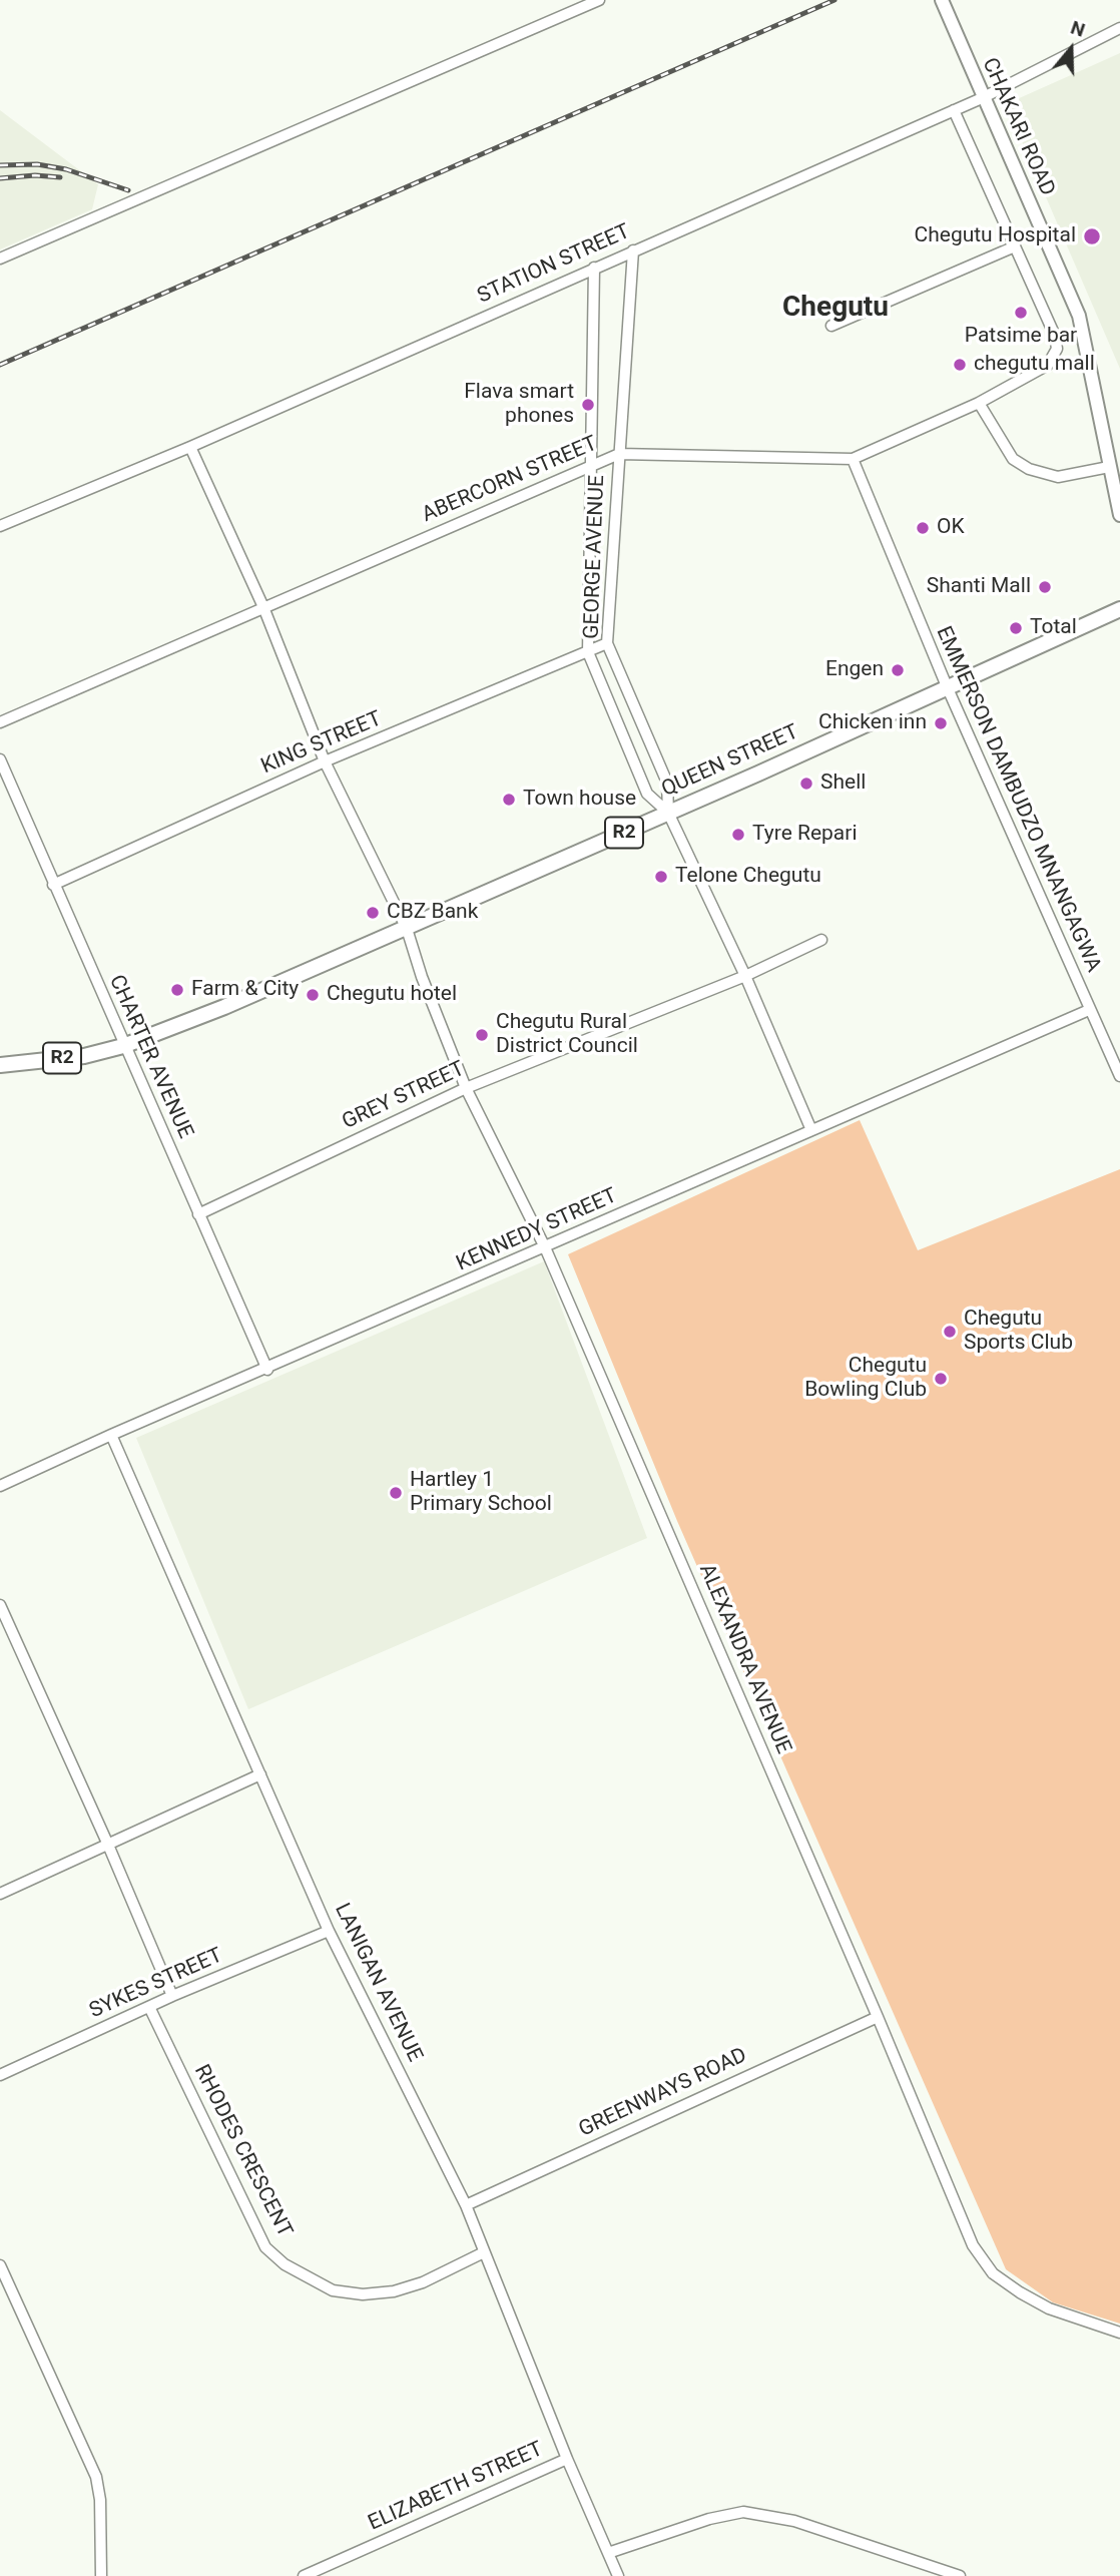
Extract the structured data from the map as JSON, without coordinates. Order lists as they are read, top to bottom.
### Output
{
  "streets": {
    "highway": ["QUEEN STREET", "R2"],
    "main road": ["CHAKARI ROAD"],
    "street": [
      "STATION STREET",
      "ABERCORN STREET",
      "GEORGE AVENUE",
      "KING STREET",
      "EMMERSON DAMBUDZO MNANGAGWA",
      "CHARTER AVENUE",
      "GREY STREET",
      "KENNEDY STREET",
      "ALEXANDRA AVENUE",
      "LANIGAN AVENUE",
      "SYKES STREET",
      "GREENWAYS ROAD",
      "RHODES CRESCENT",
      "ELIZABETH STREET"
    ]
  },
  "crossings": [
    ["CHAKARI ROAD", "STATION STREET"],
    ["STATION STREET", "GEORGE AVENUE"],
    ["STATION STREET", "ALEXANDRA AVENUE"],
    ["ABERCORN STREET", "GEORGE AVENUE"],
    ["ABERCORN STREET", "EMMERSON DAMBUDZO MNANGAGWA"],
    ["ABERCORN STREET", "ALEXANDRA AVENUE"],
    ["GEORGE AVENUE", "KING STREET"],
    ["GEORGE AVENUE", "QUEEN STREET"],
    ["GEORGE AVENUE", "GREY STREET"],
    ["GEORGE AVENUE", "KENNEDY STREET"],
    ["KING STREET", "CHARTER AVENUE"],
    ["KING STREET", "ALEXANDRA AVENUE"],
    ["QUEEN STREET", "EMMERSON DAMBUDZO MNANGAGWA"],
    ["QUEEN STREET", "CHARTER AVENUE"],
    ["QUEEN STREET", "ALEXANDRA AVENUE"],
    ["EMMERSON DAMBUDZO MNANGAGWA", "KENNEDY STREET"],
    ["CHARTER AVENUE", "GREY STREET"],
    ["CHARTER AVENUE", "KENNEDY STREET"],
    ["GREY STREET", "ALEXANDRA AVENUE"],
    ["KENNEDY STREET", "ALEXANDRA AVENUE"],
    ["KENNEDY STREET", "LANIGAN AVENUE"],
    ["ALEXANDRA AVENUE", "GREENWAYS ROAD"],
    ["LANIGAN AVENUE", "SYKES STREET"],
    ["LANIGAN AVENUE", "GREENWAYS ROAD"],
    ["LANIGAN AVENUE", "ELIZABETH STREET"],
    ["SYKES STREET", "RHODES CRESCENT"],
    ["GREENWAYS ROAD", "ELIZABETH STREET"],
    ["RHODES CRESCENT", "ELIZABETH STREET"]
  ],
  "districts": ["Chegutu"],
  "places": [
    "Chegutu Hospital",
    "Patsime bar",
    "chegutu mall",
    "Flava smart phones",
    "OK",
    "Shanti Mall",
    "Total",
    "Engen",
    "Chicken inn",
    "Shell",
    "Town house",
    "Tyre Repari",
    "Telone Chegutu",
    "CBZ Bank",
    "Farm & City",
    "Chegutu hotel",
    "Chegutu Rural District Council",
    "Chegutu Sports Club",
    "Chegutu Bowling Club",
    "Hartley 1 Primary School"
  ],
  "north": "top"
}
